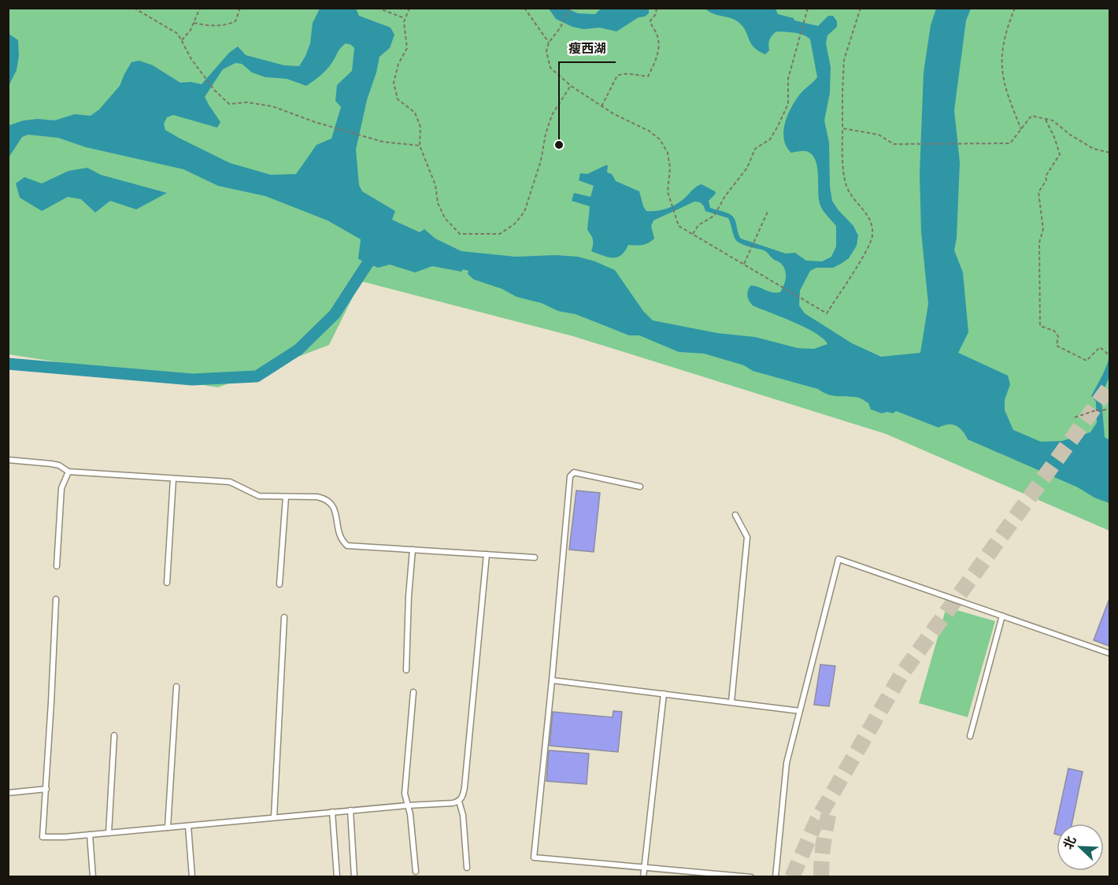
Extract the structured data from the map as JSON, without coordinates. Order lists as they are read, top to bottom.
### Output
{
  "places": ["瘦西湖"],
  "north": "top left"
}
